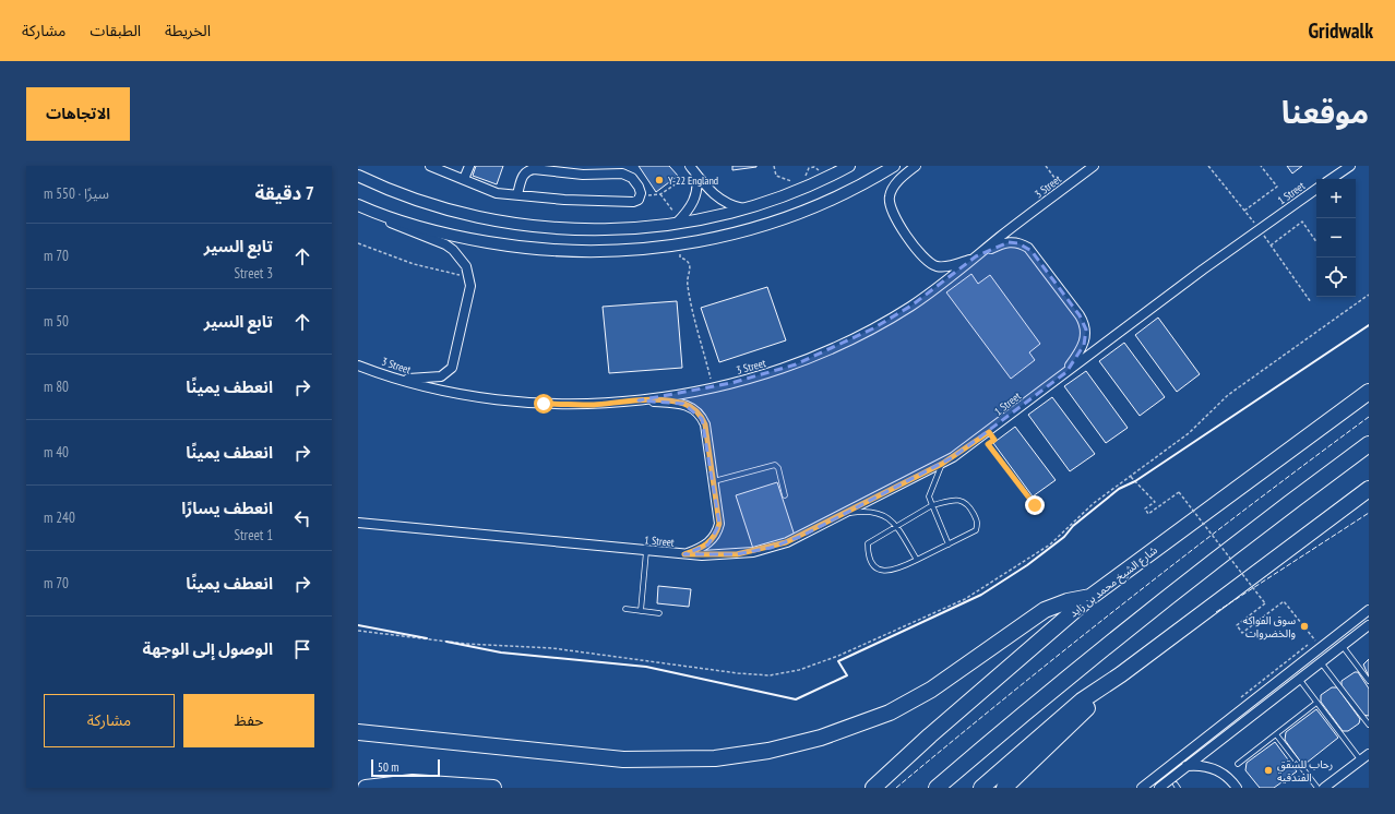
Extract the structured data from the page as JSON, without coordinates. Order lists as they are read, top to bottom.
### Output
{
  "streets": {
    "highway": ["شارع الشيخ محمد بن زايد"],
    "street": ["3 Street", "1 Street"]
  },
  "places": ["Y-22 England", "سوق الفواكه والخضروات", "رحاب للشقق الفندقية"],
  "scale_bar": "50 m",
  "page": {
    "header": "Gridwalk",
    "nav": ["الخريطة", "الطبقات", "مشاركة"],
    "title": "موقعنا",
    "buttons": [
      "الاتجاهات",
      ["حفظ", "مشاركة"]
    ],
    "heading": ["7 دقيقة", "سيرًا · 550 m"],
    "map_buttons": ["+", "−"],
    "list": [
      ["تابع السير", "3 Street", "70 m"],
      ["تابع السير", "50 m"],
      ["انعطف يمينًا", "80 m"],
      ["انعطف يمينًا", "40 m"],
      ["انعطف يسارًا", "1 Street", "240 m"],
      ["انعطف يمينًا", "70 m"],
      "الوصول إلى الوجهة"
    ],
    "scale": "50 m"
  }
}
